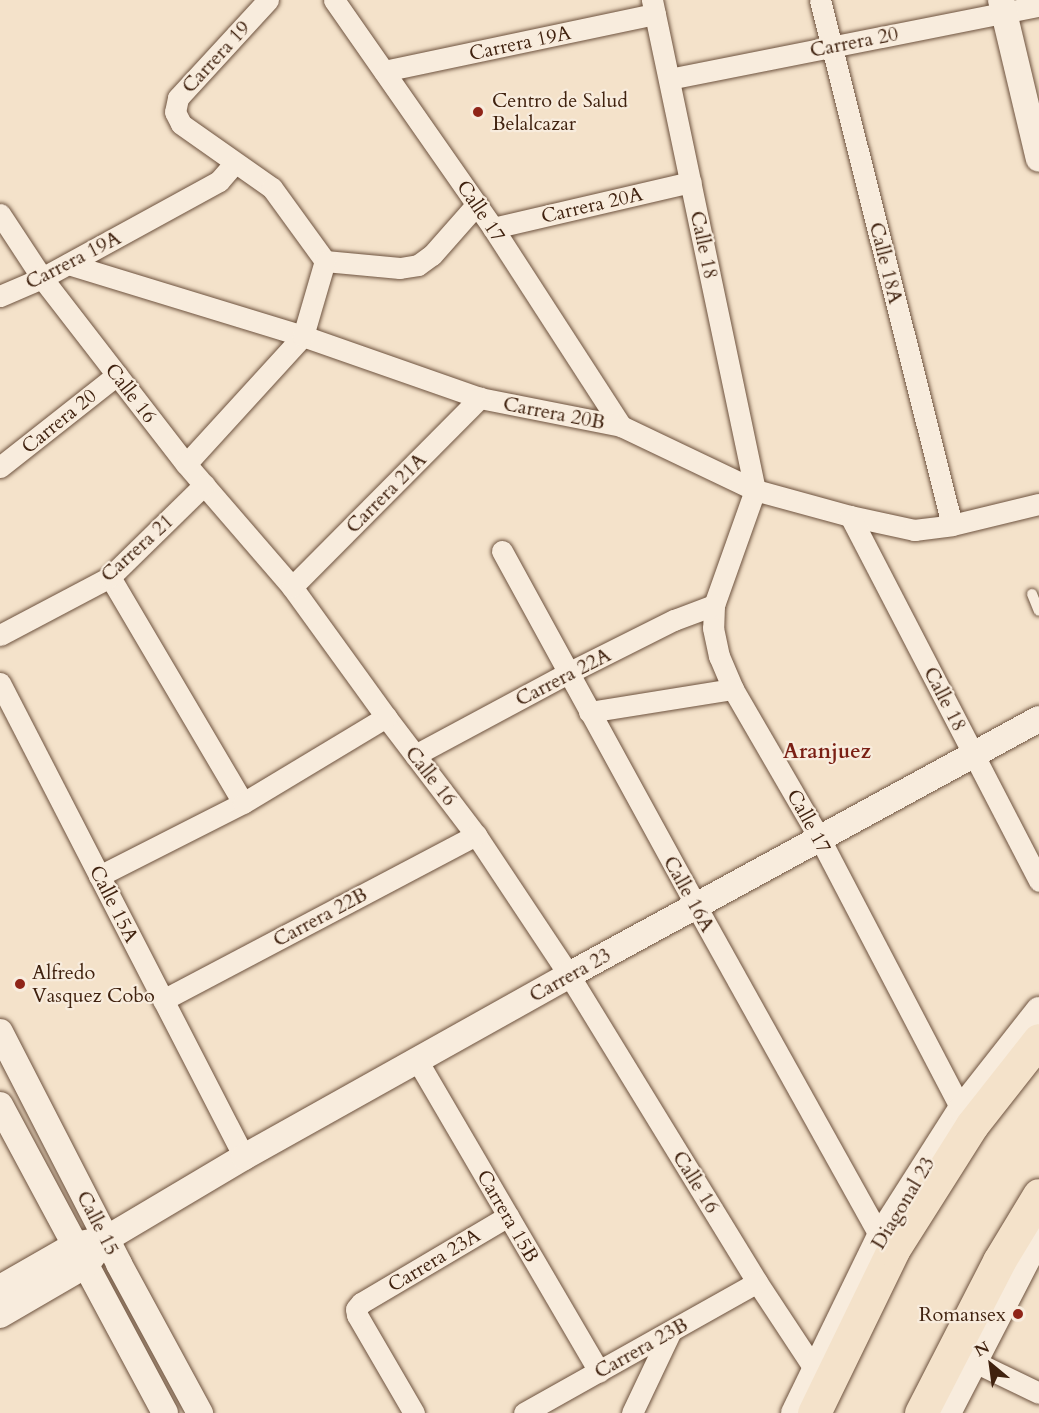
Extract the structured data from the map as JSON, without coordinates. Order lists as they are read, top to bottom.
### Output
{
  "streets": {
    "street": [
      "Carrera 20",
      "Carrera 19A",
      "Carrera 19",
      "Carrera 20A",
      "Calle 17",
      "Calle 18",
      "Calle 18A",
      "Calle 16",
      "Carrera 20B",
      "Carrera 21A",
      "Carrera 21",
      "Carrera 22A",
      "Calle 16A",
      "Calle 15A",
      "Carrera 22B",
      "Carrera 23",
      "Diagonal 23",
      "Carrera 15B",
      "Calle 15",
      "Carrera 23A",
      "Carrera 23B"
    ]
  },
  "crossings": [
    ["Carrera 20", "Calle 18"],
    ["Carrera 20", "Calle 18A"],
    ["Carrera 20", "Calle 16"],
    ["Carrera 19A", "Carrera 19"],
    ["Carrera 19A", "Calle 17"],
    ["Carrera 19A", "Calle 18"],
    ["Carrera 19A", "Calle 16"],
    ["Carrera 19A", "Carrera 20B"],
    ["Carrera 20A", "Calle 17"],
    ["Carrera 20A", "Calle 18"],
    ["Calle 17", "Calle 18"],
    ["Calle 17", "Carrera 20B"],
    ["Calle 17", "Carrera 22A"],
    ["Calle 17", "Carrera 23"],
    ["Calle 17", "Diagonal 23"],
    ["Calle 18", "Carrera 20B"],
    ["Calle 18", "Carrera 23"],
    ["Calle 18A", "Carrera 20B"],
    ["Calle 16", "Carrera 21A"],
    ["Calle 16", "Carrera 21"],
    ["Calle 16", "Carrera 22A"],
    ["Calle 16", "Carrera 22B"],
    ["Calle 16", "Carrera 23"],
    ["Calle 16", "Diagonal 23"],
    ["Calle 16", "Carrera 23B"],
    ["Carrera 20B", "Carrera 21A"],
    ["Carrera 22A", "Calle 16A"],
    ["Calle 16A", "Carrera 23"],
    ["Calle 16A", "Diagonal 23"],
    ["Calle 15A", "Carrera 22B"],
    ["Calle 15A", "Carrera 23"],
    ["Carrera 23", "Carrera 15B"],
    ["Carrera 23", "Calle 15"],
    ["Carrera 15B", "Carrera 23A"],
    ["Carrera 15B", "Carrera 23B"]
  ],
  "districts": ["Aranjuez"],
  "places": ["Centro de Salud Belalcazar", "Alfredo Vasquez Cobo", "Romansex"],
  "north": "top left"
}
